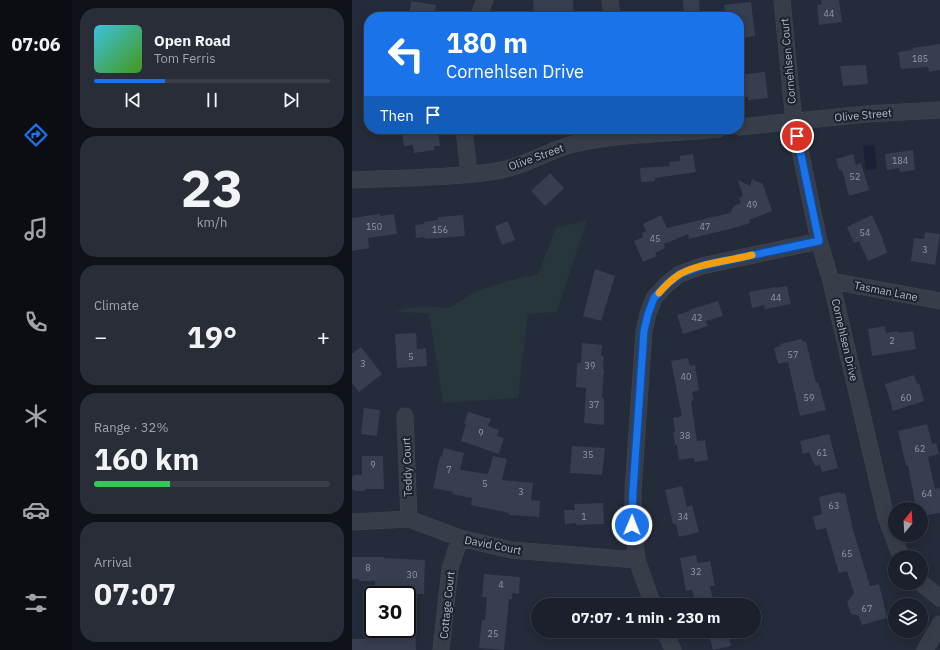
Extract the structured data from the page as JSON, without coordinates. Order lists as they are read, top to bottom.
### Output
{
  "streets": {
    "street": [
      "Cornehlsen Court",
      "Olive Street",
      "Tasman Lane",
      "Cornehlsen Drive",
      "Teddy Court",
      "David Court",
      "Cottage Court"
    ]
  },
  "crossings": [
    ["Cornehlsen Court", "Olive Street"],
    ["Cornehlsen Court", "Cornehlsen Drive"],
    ["Olive Street", "Cornehlsen Drive"],
    ["Tasman Lane", "Cornehlsen Drive"],
    ["Teddy Court", "David Court"],
    ["David Court", "Cottage Court"]
  ],
  "house_numbers": [
    "44",
    "185",
    "184",
    "52",
    "49",
    "150",
    "47",
    "156",
    "54",
    "45",
    "3",
    "44",
    "42",
    "2",
    "57",
    "5",
    "3",
    "39",
    "40",
    "59",
    "60",
    "37",
    "9",
    "38",
    "62",
    "61",
    "35",
    "9",
    "7",
    "5",
    "3",
    "64",
    "63",
    "1",
    "34",
    "65",
    "8",
    "32",
    "30",
    "4",
    "67",
    "25"
  ],
  "north": "top",
  "page": {
    "tabs": "07:06",
    "turn": ["180 m", "Cornehlsen Drive"],
    "song": ["Open Road", "Tom Ferris"],
    "then": "Then",
    "tile": [
      ["23", "km/h"],
      "Climate",
      ["Range · 32%", "160 km"],
      ["Arrival", "07:07"]
    ],
    "heat": ["−", "19°", "+"],
    "limit": "30",
    "trip": "07:07 · 1 min · 230 m"
  }
}
